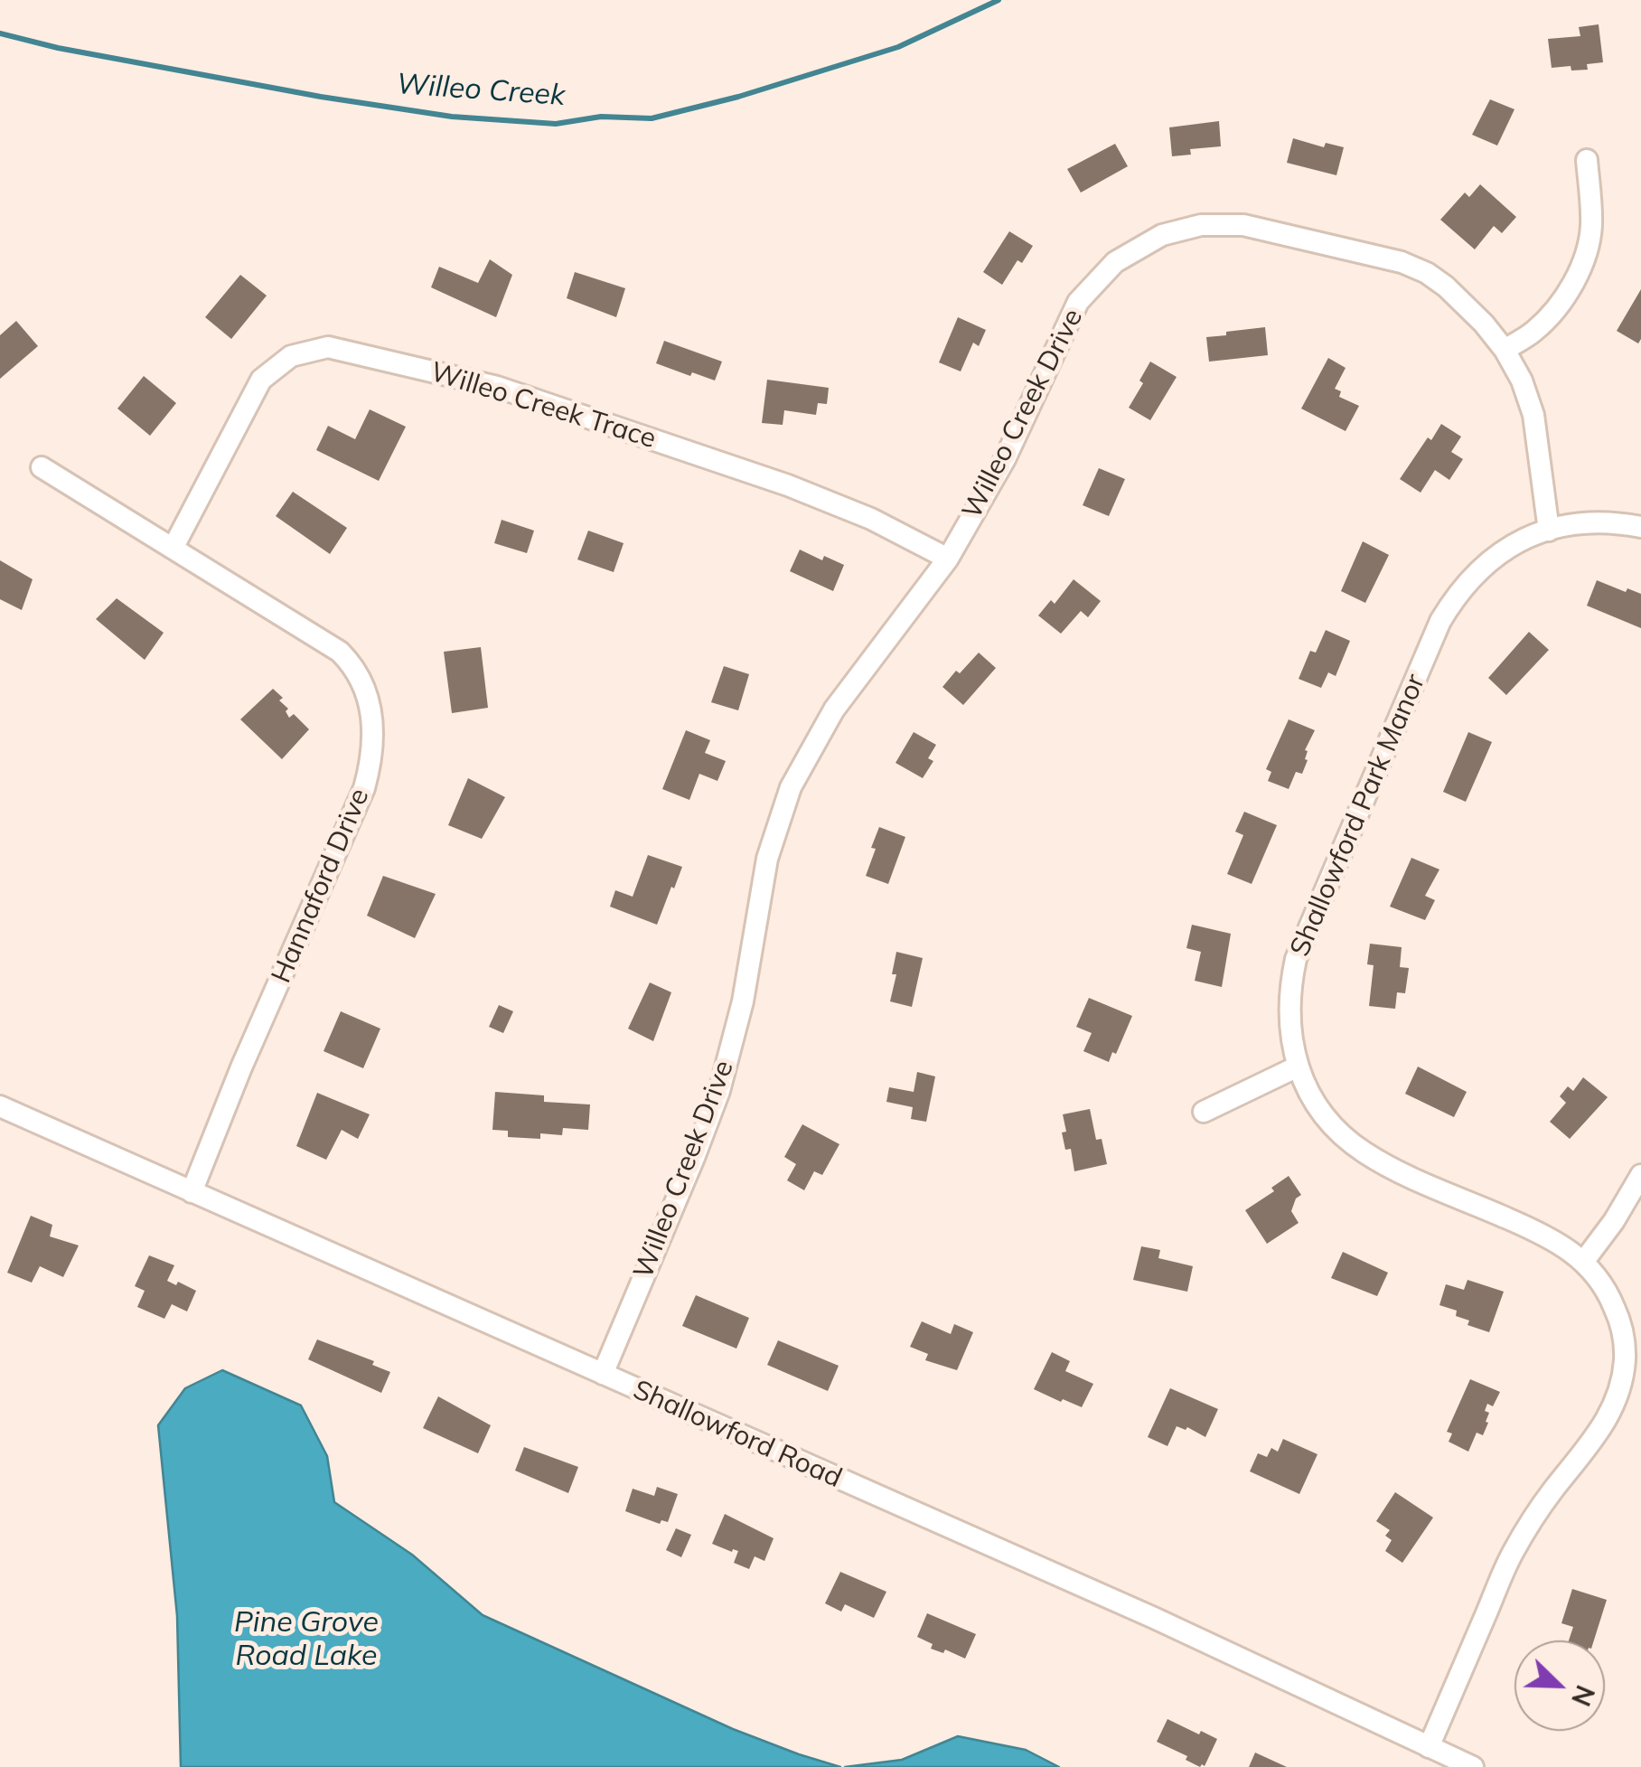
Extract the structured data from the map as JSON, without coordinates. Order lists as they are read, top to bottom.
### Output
{
  "streets": {
    "street": [
      "Willeo Creek Trace",
      "Willeo Creek Drive",
      "Shallowford Park Manor",
      "Hannaford Drive",
      "Shallowford Road"
    ]
  },
  "crossings": [
    ["Willeo Creek Trace", "Willeo Creek Drive"],
    ["Willeo Creek Trace", "Hannaford Drive"],
    ["Willeo Creek Drive", "Shallowford Park Manor"],
    ["Willeo Creek Drive", "Shallowford Road"],
    ["Shallowford Park Manor", "Shallowford Road"],
    ["Hannaford Drive", "Shallowford Road"]
  ],
  "water": ["Willeo Creek", "Pine Grove Road Lake"],
  "north": "bottom right"
}
